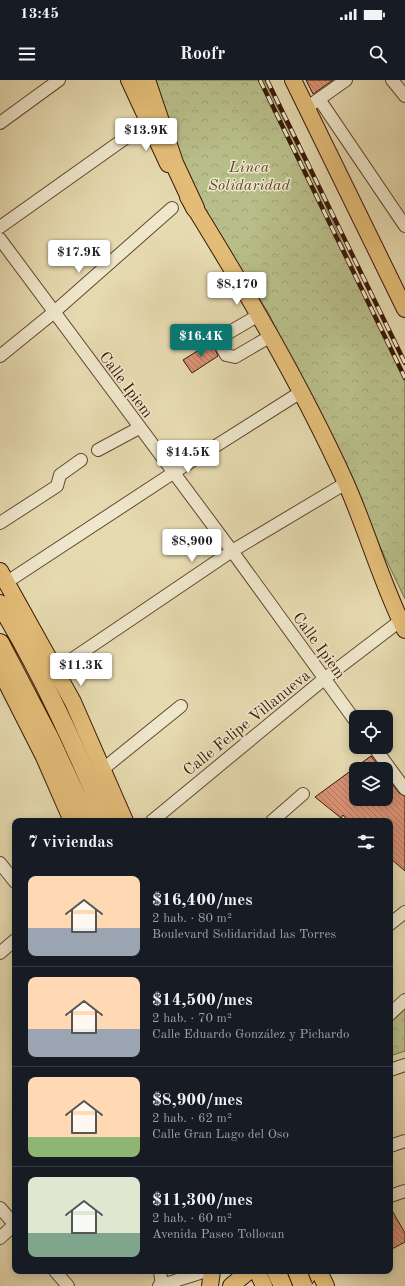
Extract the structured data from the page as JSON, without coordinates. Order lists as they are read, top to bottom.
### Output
{
  "streets": {
    "street": ["Calle Ipiem", "Calle Felipe Villanueva"]
  },
  "crossings": [
    ["Calle Ipiem", "Calle Felipe Villanueva"]
  ],
  "parks": ["Linea Solidaridad"],
  "page": {
    "status": "13:45",
    "header": "Roofr",
    "price": [
      "$13.9K",
      "$17.9K",
      "$8,170",
      "$16.4K",
      "$14.5K",
      "$8,900",
      "$11.3K"
    ],
    "heading": "7 viviendas",
    "list": [
      {
        "name": "$16,400/mes",
        "note": "2 hab. · 80 m² · Boulevard Solidaridad las Torres"
      },
      {
        "name": "$14,500/mes",
        "note": "2 hab. · 70 m² · Calle Eduardo González y Pichardo"
      },
      {
        "name": "$8,900/mes",
        "note": "2 hab. · 62 m² · Calle Gran Lago del Oso"
      },
      {
        "name": "$11,300/mes",
        "note": "2 hab. · 60 m² · Avenida Paseo Tollocan"
      }
    ]
  }
}
